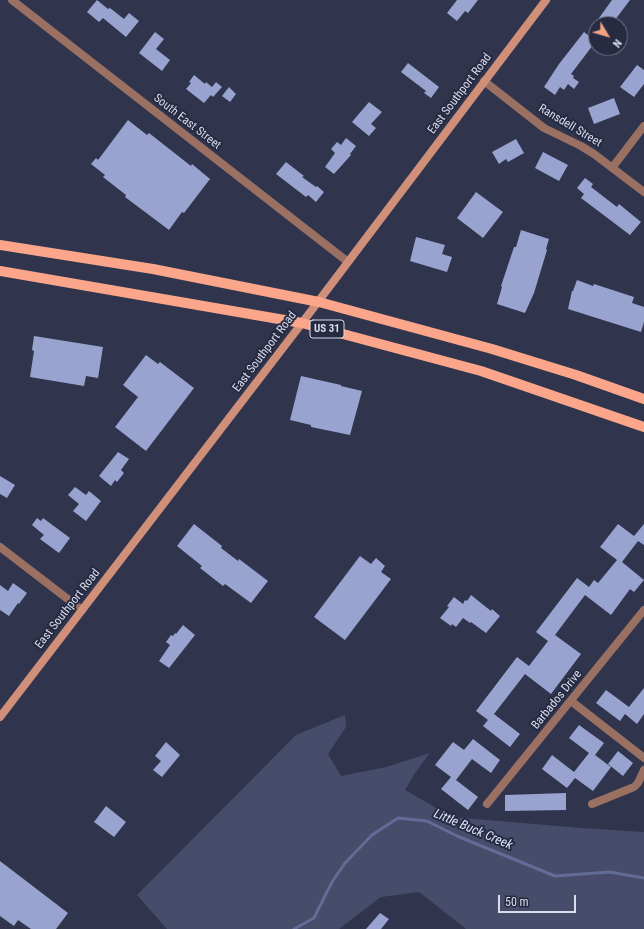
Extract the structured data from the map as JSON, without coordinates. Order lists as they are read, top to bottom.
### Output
{
  "streets": {
    "main road": ["East Southport Road", "US 31"],
    "street": ["South East Street", "Ransdell Street", "Barbados Drive"]
  },
  "crossings": [
    ["East Southport Road", "South East Street"],
    ["East Southport Road", "Ransdell Street"],
    ["East Southport Road", "US 31"]
  ],
  "water": ["Little Buck Creek"],
  "scale_bar": "50 m",
  "north": "bottom right"
}
